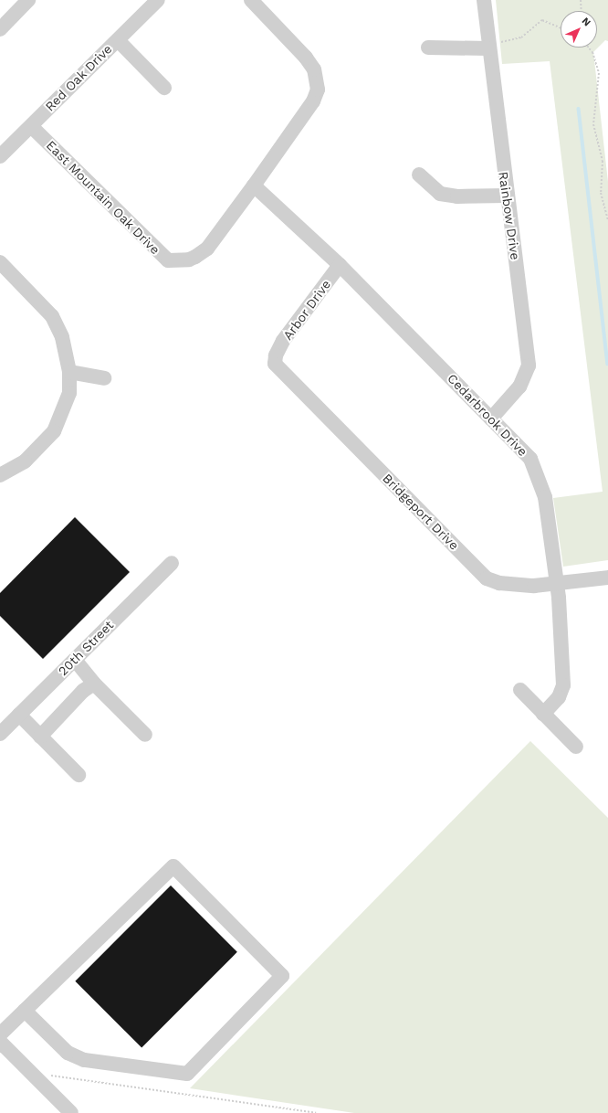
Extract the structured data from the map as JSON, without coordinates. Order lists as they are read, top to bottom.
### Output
{
  "streets": {
    "street": [
      "Red Oak Drive",
      "East Mountain Oak Drive",
      "Rainbow Drive",
      "Arbor Drive",
      "Cedarbrook Drive",
      "Bridgeport Drive",
      "20th Street"
    ]
  },
  "crossings": [
    ["Red Oak Drive", "East Mountain Oak Drive"],
    ["East Mountain Oak Drive", "Cedarbrook Drive"],
    ["Rainbow Drive", "Cedarbrook Drive"],
    ["Arbor Drive", "Cedarbrook Drive"],
    ["Arbor Drive", "Bridgeport Drive"],
    ["Cedarbrook Drive", "Bridgeport Drive"]
  ],
  "north": "top right"
}
